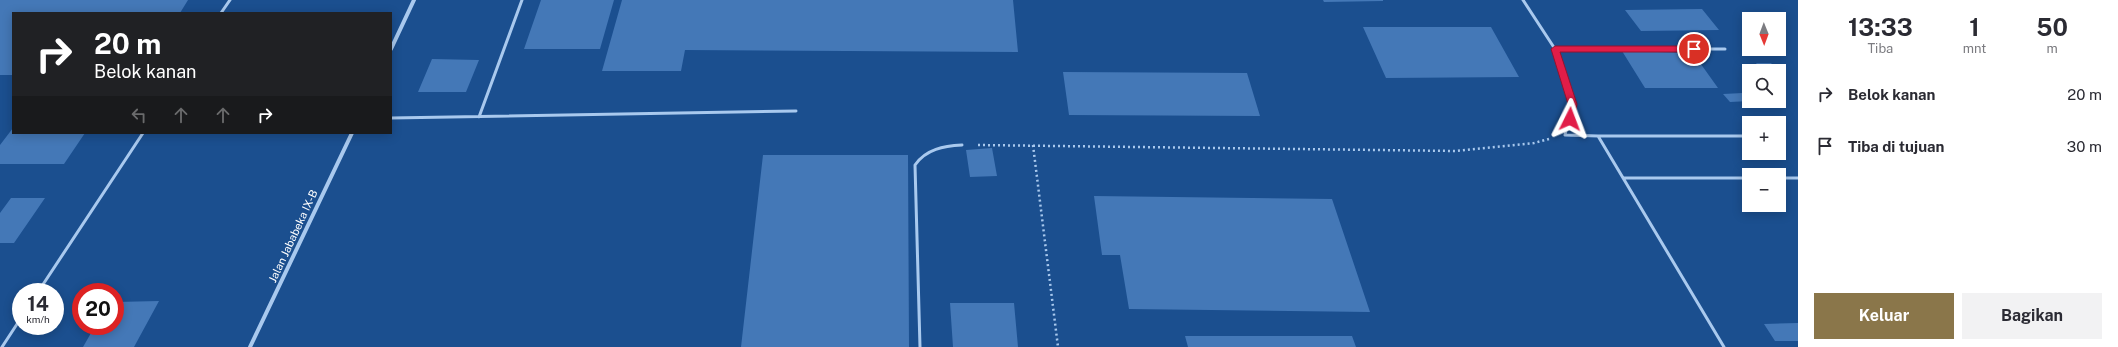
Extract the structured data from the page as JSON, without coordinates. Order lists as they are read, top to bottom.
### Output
{
  "streets": {
    "street": ["Jalan Jababeka IX-B"]
  },
  "north": "bottom",
  "page": {
    "eta": [
      "13:33",
      "Tiba",
      "1",
      "mnt",
      "50",
      "m"
    ],
    "map_buttons": ["+", "−"],
    "turn": ["20 m", "Belok kanan"],
    "list": [
      {
        "name": "Belok kanan",
        "value": "20 m"
      },
      {
        "name": "Tiba di tujuan",
        "value": "30 m"
      }
    ],
    "speed": "14 km/h",
    "limit": "20",
    "buttons": ["Keluar", "Bagikan"]
  }
}
